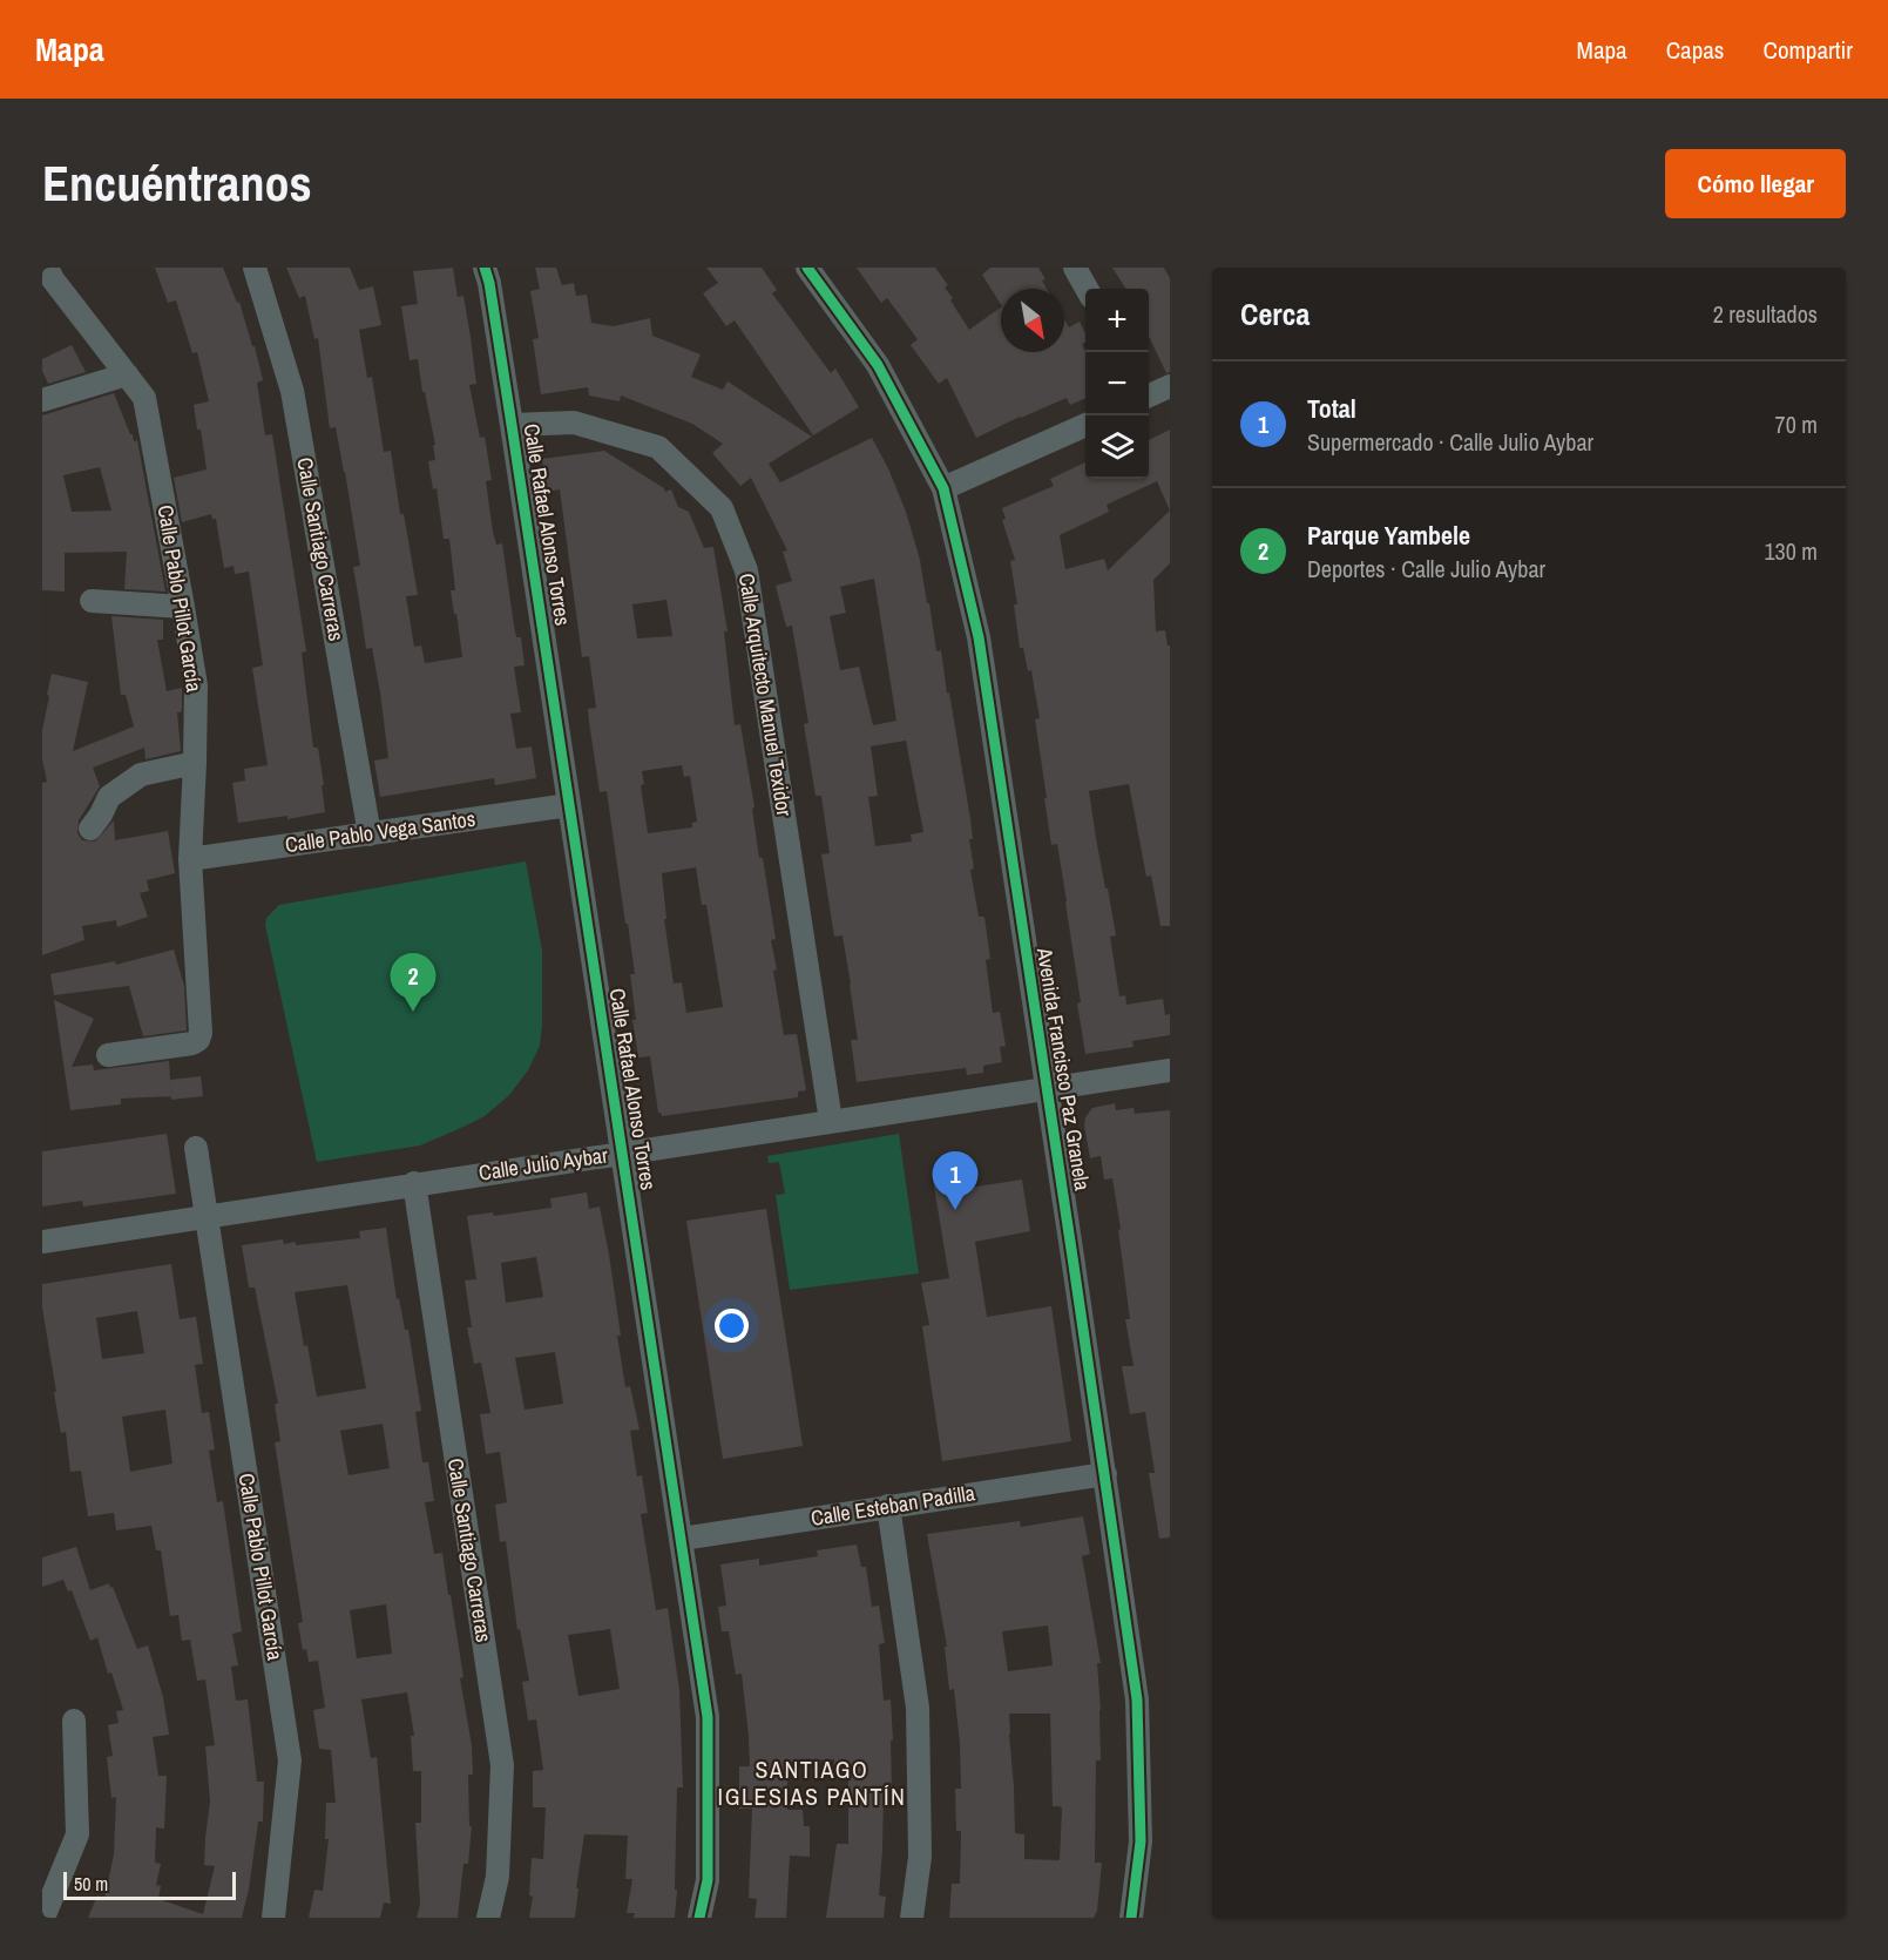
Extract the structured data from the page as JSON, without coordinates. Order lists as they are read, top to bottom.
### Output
{
  "streets": {
    "street": [
      "Calle Rafael Alonso Torres",
      "Calle Santiago Carreras",
      "Calle Pablo Pillot García",
      "Calle Arquitecto Manuel Texidor",
      "Calle Pablo Vega Santos",
      "Avenida Francisco Paz Granela",
      "Calle Julio Aybar",
      "Calle Esteban Padilla"
    ]
  },
  "crossings": [
    ["Calle Rafael Alonso Torres", "Calle Arquitecto Manuel Texidor"],
    ["Calle Rafael Alonso Torres", "Calle Pablo Vega Santos"],
    ["Calle Rafael Alonso Torres", "Calle Julio Aybar"],
    ["Calle Rafael Alonso Torres", "Calle Esteban Padilla"],
    ["Calle Santiago Carreras", "Calle Pablo Vega Santos"],
    ["Calle Santiago Carreras", "Calle Julio Aybar"],
    ["Calle Pablo Pillot García", "Calle Pablo Vega Santos"],
    ["Calle Pablo Pillot García", "Calle Julio Aybar"],
    ["Calle Arquitecto Manuel Texidor", "Calle Julio Aybar"],
    ["Avenida Francisco Paz Granela", "Calle Julio Aybar"],
    ["Avenida Francisco Paz Granela", "Calle Esteban Padilla"]
  ],
  "districts": ["SANTIAGO IGLESIAS PANTÍN"],
  "scale_bar": "50 m",
  "north": "bottom right",
  "page": {
    "header": "Mapa",
    "nav": ["Mapa", "Capas", "Compartir"],
    "buttons": "Cómo llegar",
    "title": "Encuéntranos",
    "heading": ["Cerca", "2 resultados"],
    "map_buttons": ["+", "−"],
    "list": [
      {
        "mark": "1",
        "name": "Total",
        "note": "Supermercado · Calle Julio Aybar",
        "value": "70 m"
      },
      {
        "mark": "2",
        "name": "Parque Yambele",
        "note": "Deportes · Calle Julio Aybar",
        "value": "130 m"
      }
    ],
    "pins": ["2", "1"],
    "scale": "50 m"
  }
}
